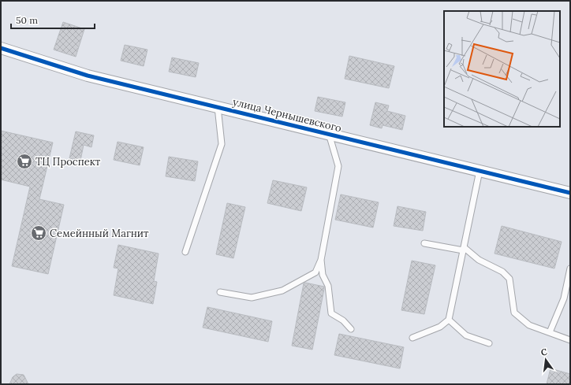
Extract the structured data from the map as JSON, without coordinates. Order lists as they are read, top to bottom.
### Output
{
  "streets": {
    "street": ["улица Чернышевского"]
  },
  "places": {
    "supermarket": ["ТЦ Проспект", "Семейнный Магнит"]
  },
  "scale_bar": "50 m",
  "north": "top"
}
